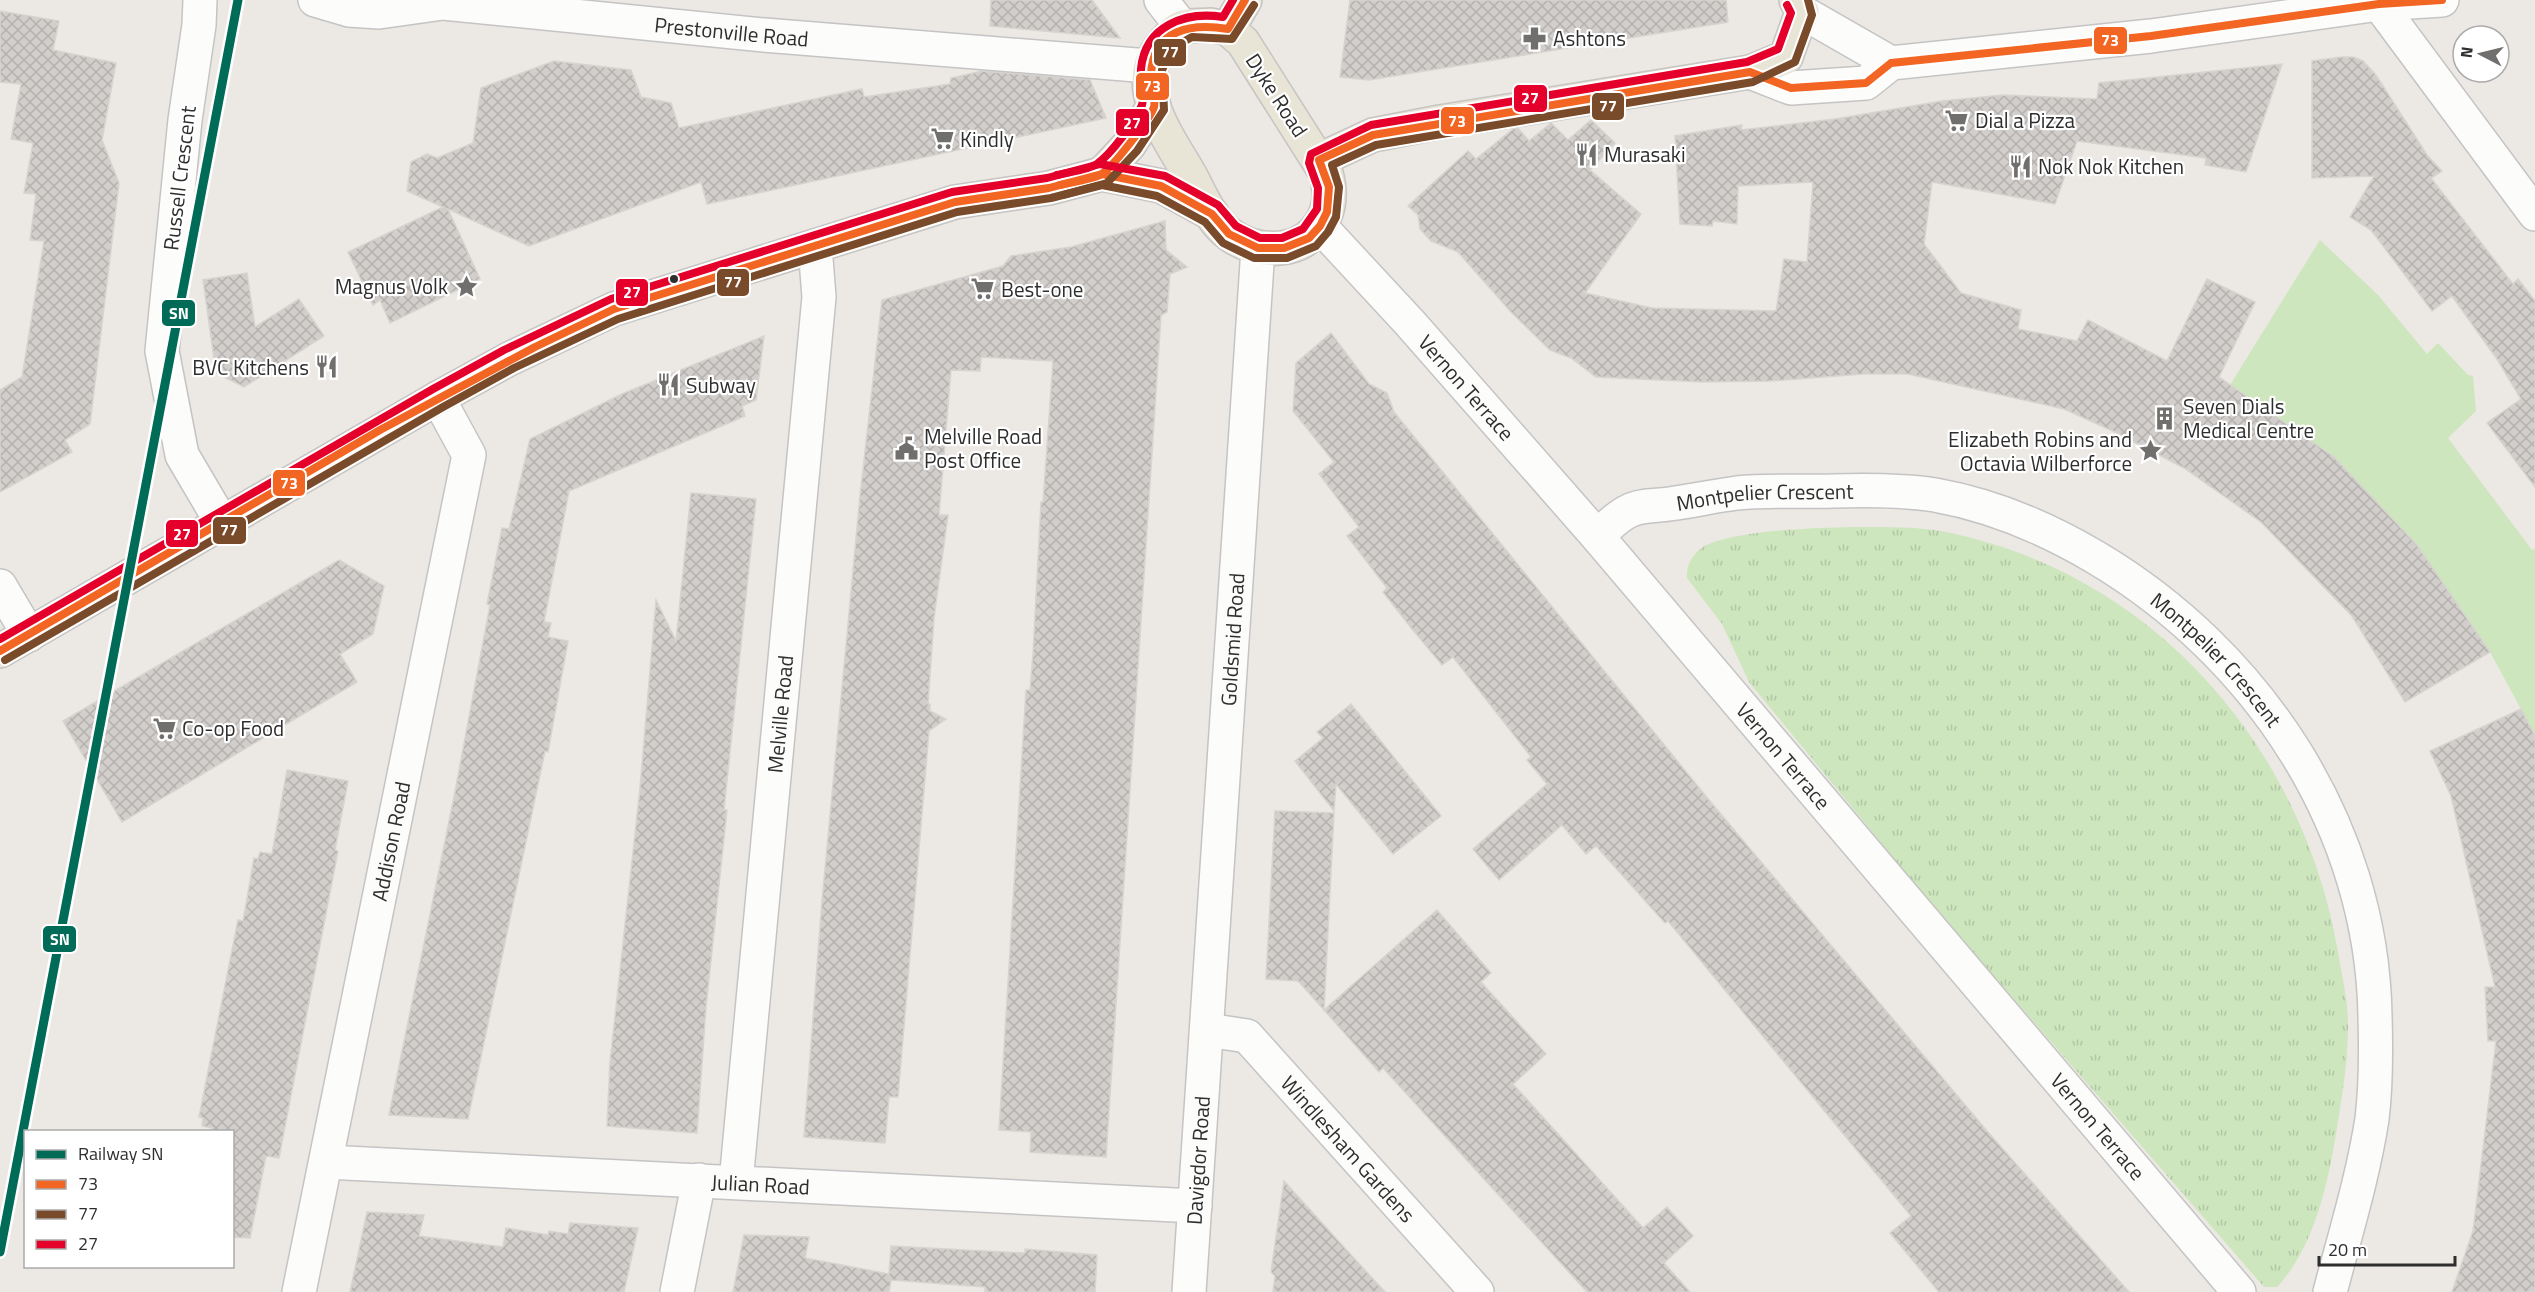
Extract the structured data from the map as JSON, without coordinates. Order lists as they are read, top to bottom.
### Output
{
  "streets": {
    "main road": ["Dyke Road"],
    "street": [
      "Prestonville Road",
      "Russell Crescent",
      "Vernon Terrace",
      "Montpelier Crescent",
      "Goldsmid Road",
      "Melville Road",
      "Addison Road",
      "Windlesham Gardens",
      "Davigdor Road",
      "Julian Road"
    ]
  },
  "crossings": [
    ["Dyke Road", "Vernon Terrace"],
    ["Vernon Terrace", "Montpelier Crescent"],
    ["Goldsmid Road", "Windlesham Gardens"],
    ["Goldsmid Road", "Davigdor Road"],
    ["Melville Road", "Julian Road"],
    ["Addison Road", "Julian Road"],
    ["Windlesham Gardens", "Davigdor Road"],
    ["Davigdor Road", "Julian Road"]
  ],
  "places": {
    "pharmacy": ["Ashtons"],
    "supermarket": [
      "Dial a Pizza",
      "Kindly",
      "Best-one",
      "Co-op Food"
    ],
    "restaurant": [
      "Murasaki",
      "Nok Nok Kitchen",
      "BVC Kitchens",
      "Subway"
    ],
    "place": ["Magnus Volk", "Elizabeth Robins and Octavia Wilberforce"],
    "building": ["Seven Dials Medical Centre"],
    "public building": ["Melville Road Post Office"]
  },
  "lines": [
    "rail line SN",
    "transit line 73",
    "transit line 77",
    "transit line 27"
  ],
  "legend": [
    "Railway SN",
    "73",
    "77",
    "27"
  ],
  "scale_bar": "20 m",
  "north": "left"
}
